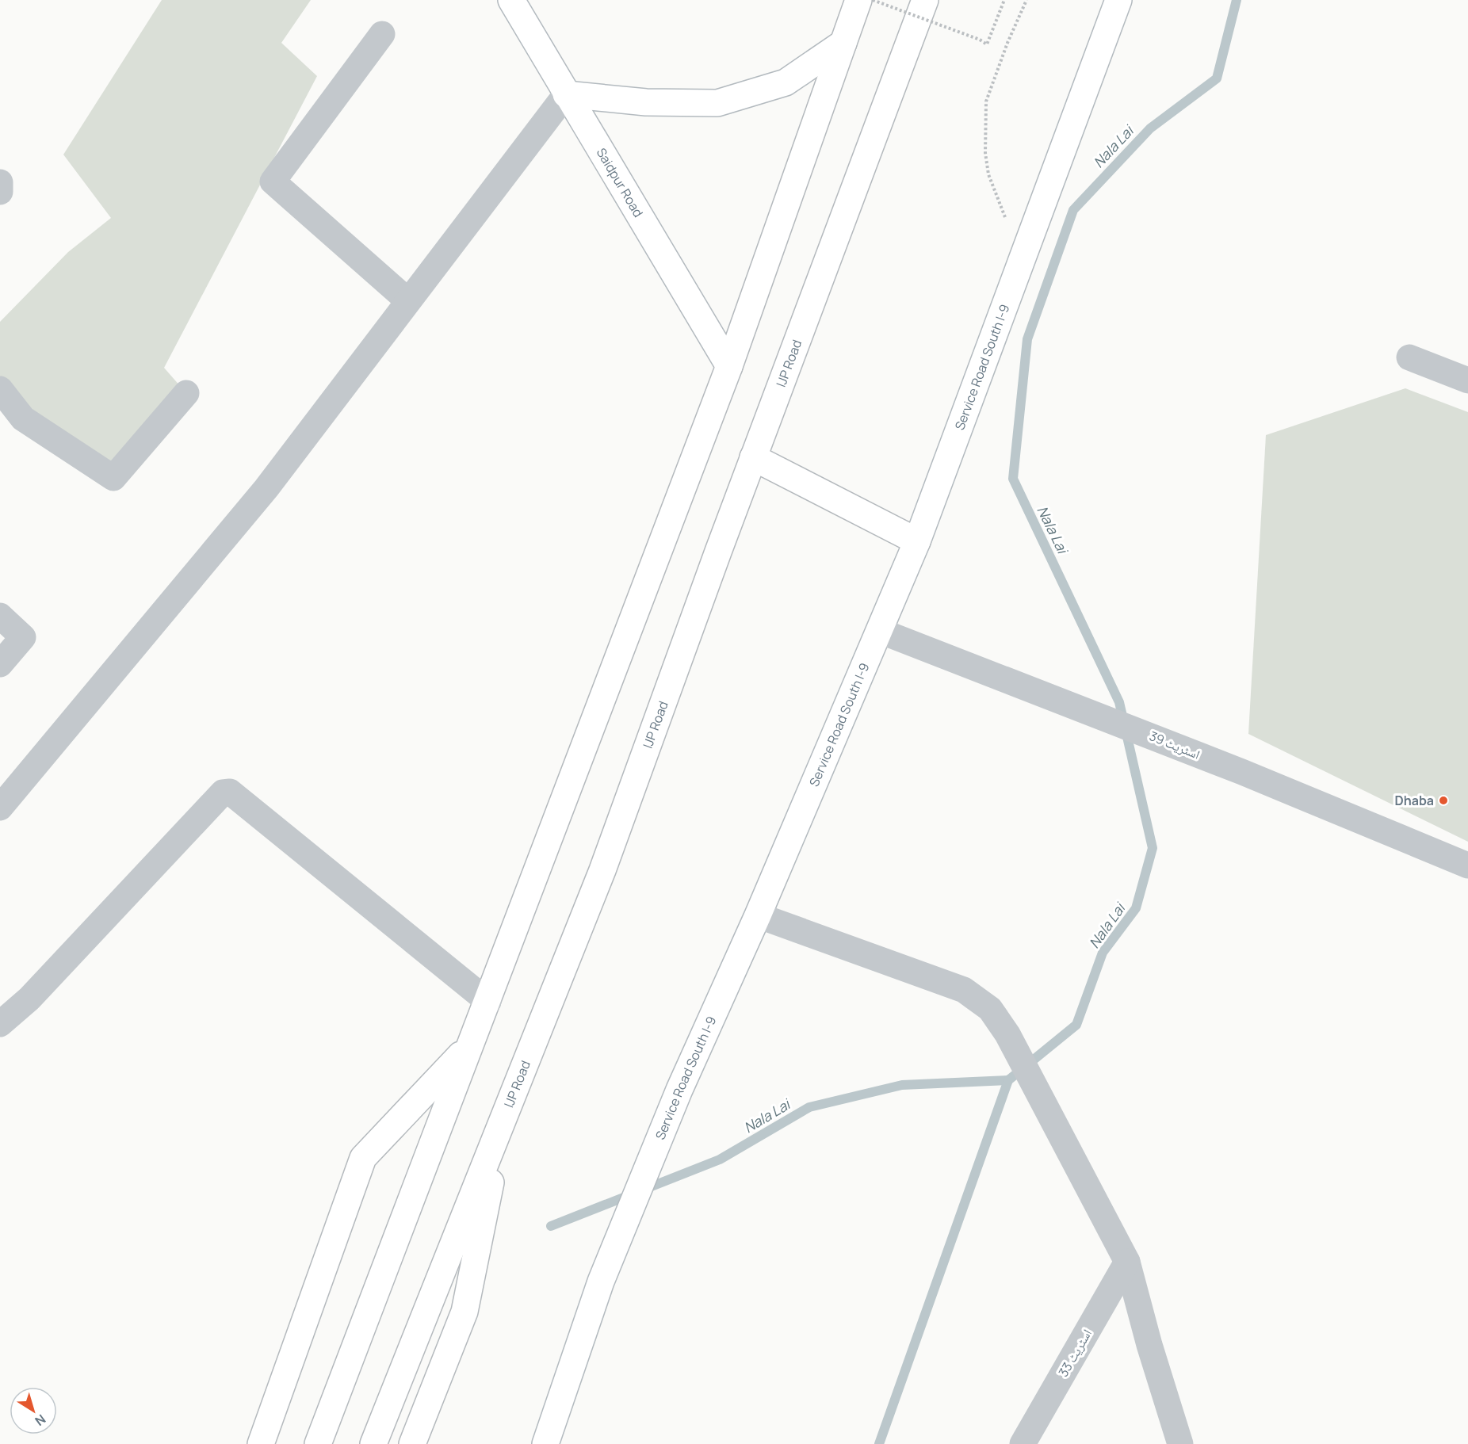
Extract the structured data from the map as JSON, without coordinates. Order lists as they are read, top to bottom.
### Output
{
  "streets": {
    "main road": ["Saidpur Road", "IJP Road", "Service Road South I-9"],
    "street": ["اسٹریٹ 39", "اسٹریٹ 33"]
  },
  "crossings": [
    ["Service Road South I-9", "اسٹریٹ 39"]
  ],
  "water": ["Nala Lai"],
  "places": ["Dhaba"],
  "north": "bottom right"
}
